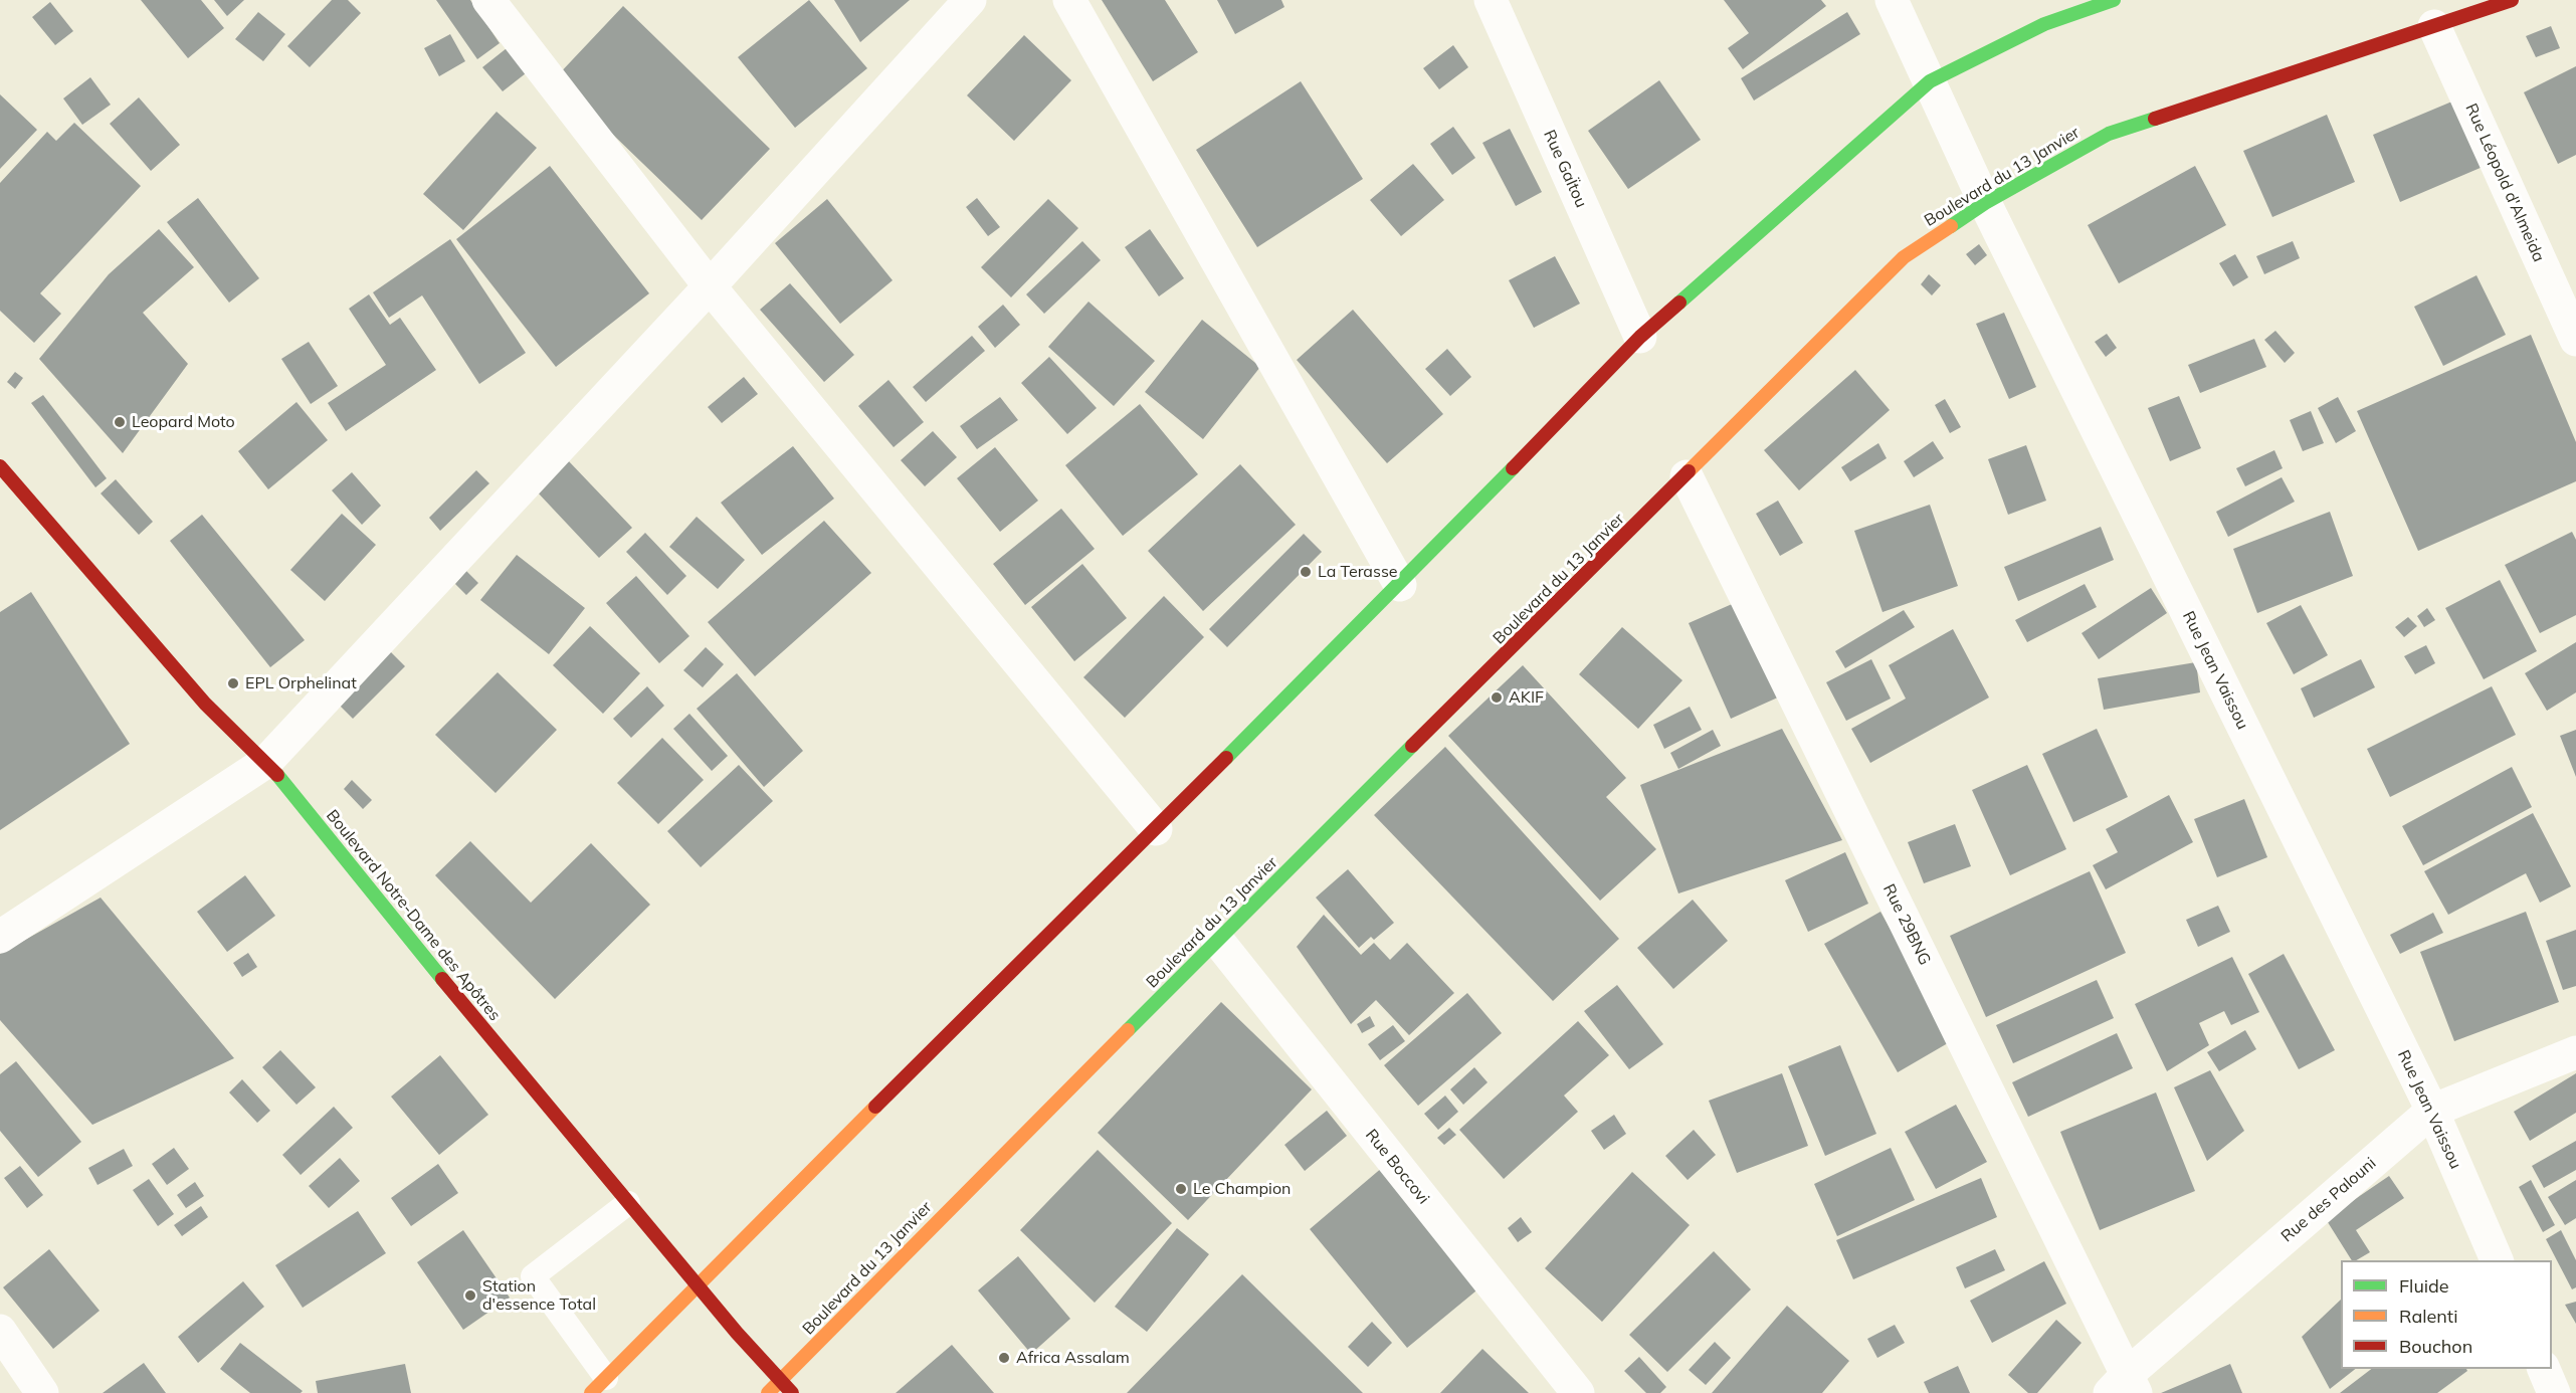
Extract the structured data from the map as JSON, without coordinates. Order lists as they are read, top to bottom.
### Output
{
  "streets": {
    "main road": ["Boulevard du 13 Janvier", "Boulevard Notre-Dame des Apôtres"],
    "street": [
      "Rue GaÏtou",
      "Rue Léopold d'Almeida",
      "Rue Jean Vaissou",
      "Rue 29BNG",
      "Rue Boccovi",
      "Rue des Palouni"
    ]
  },
  "crossings": [
    ["Boulevard du 13 Janvier", "Rue Léopold d'Almeida"],
    ["Boulevard du 13 Janvier", "Rue Jean Vaissou"],
    ["Boulevard du 13 Janvier", "Boulevard Notre-Dame des Apôtres"],
    ["Boulevard du 13 Janvier", "Rue 29BNG"],
    ["Boulevard du 13 Janvier", "Rue Boccovi"],
    ["Rue Jean Vaissou", "Rue des Palouni"],
    ["Rue 29BNG", "Rue des Palouni"]
  ],
  "places": [
    "Leopard Moto",
    "La Terasse",
    "EPL Orphelinat",
    "AKIF",
    "Le Champion",
    "Station d'essence Total",
    "Africa Assalam"
  ],
  "legend": ["Fluide", "Ralenti", "Bouchon"]
}
